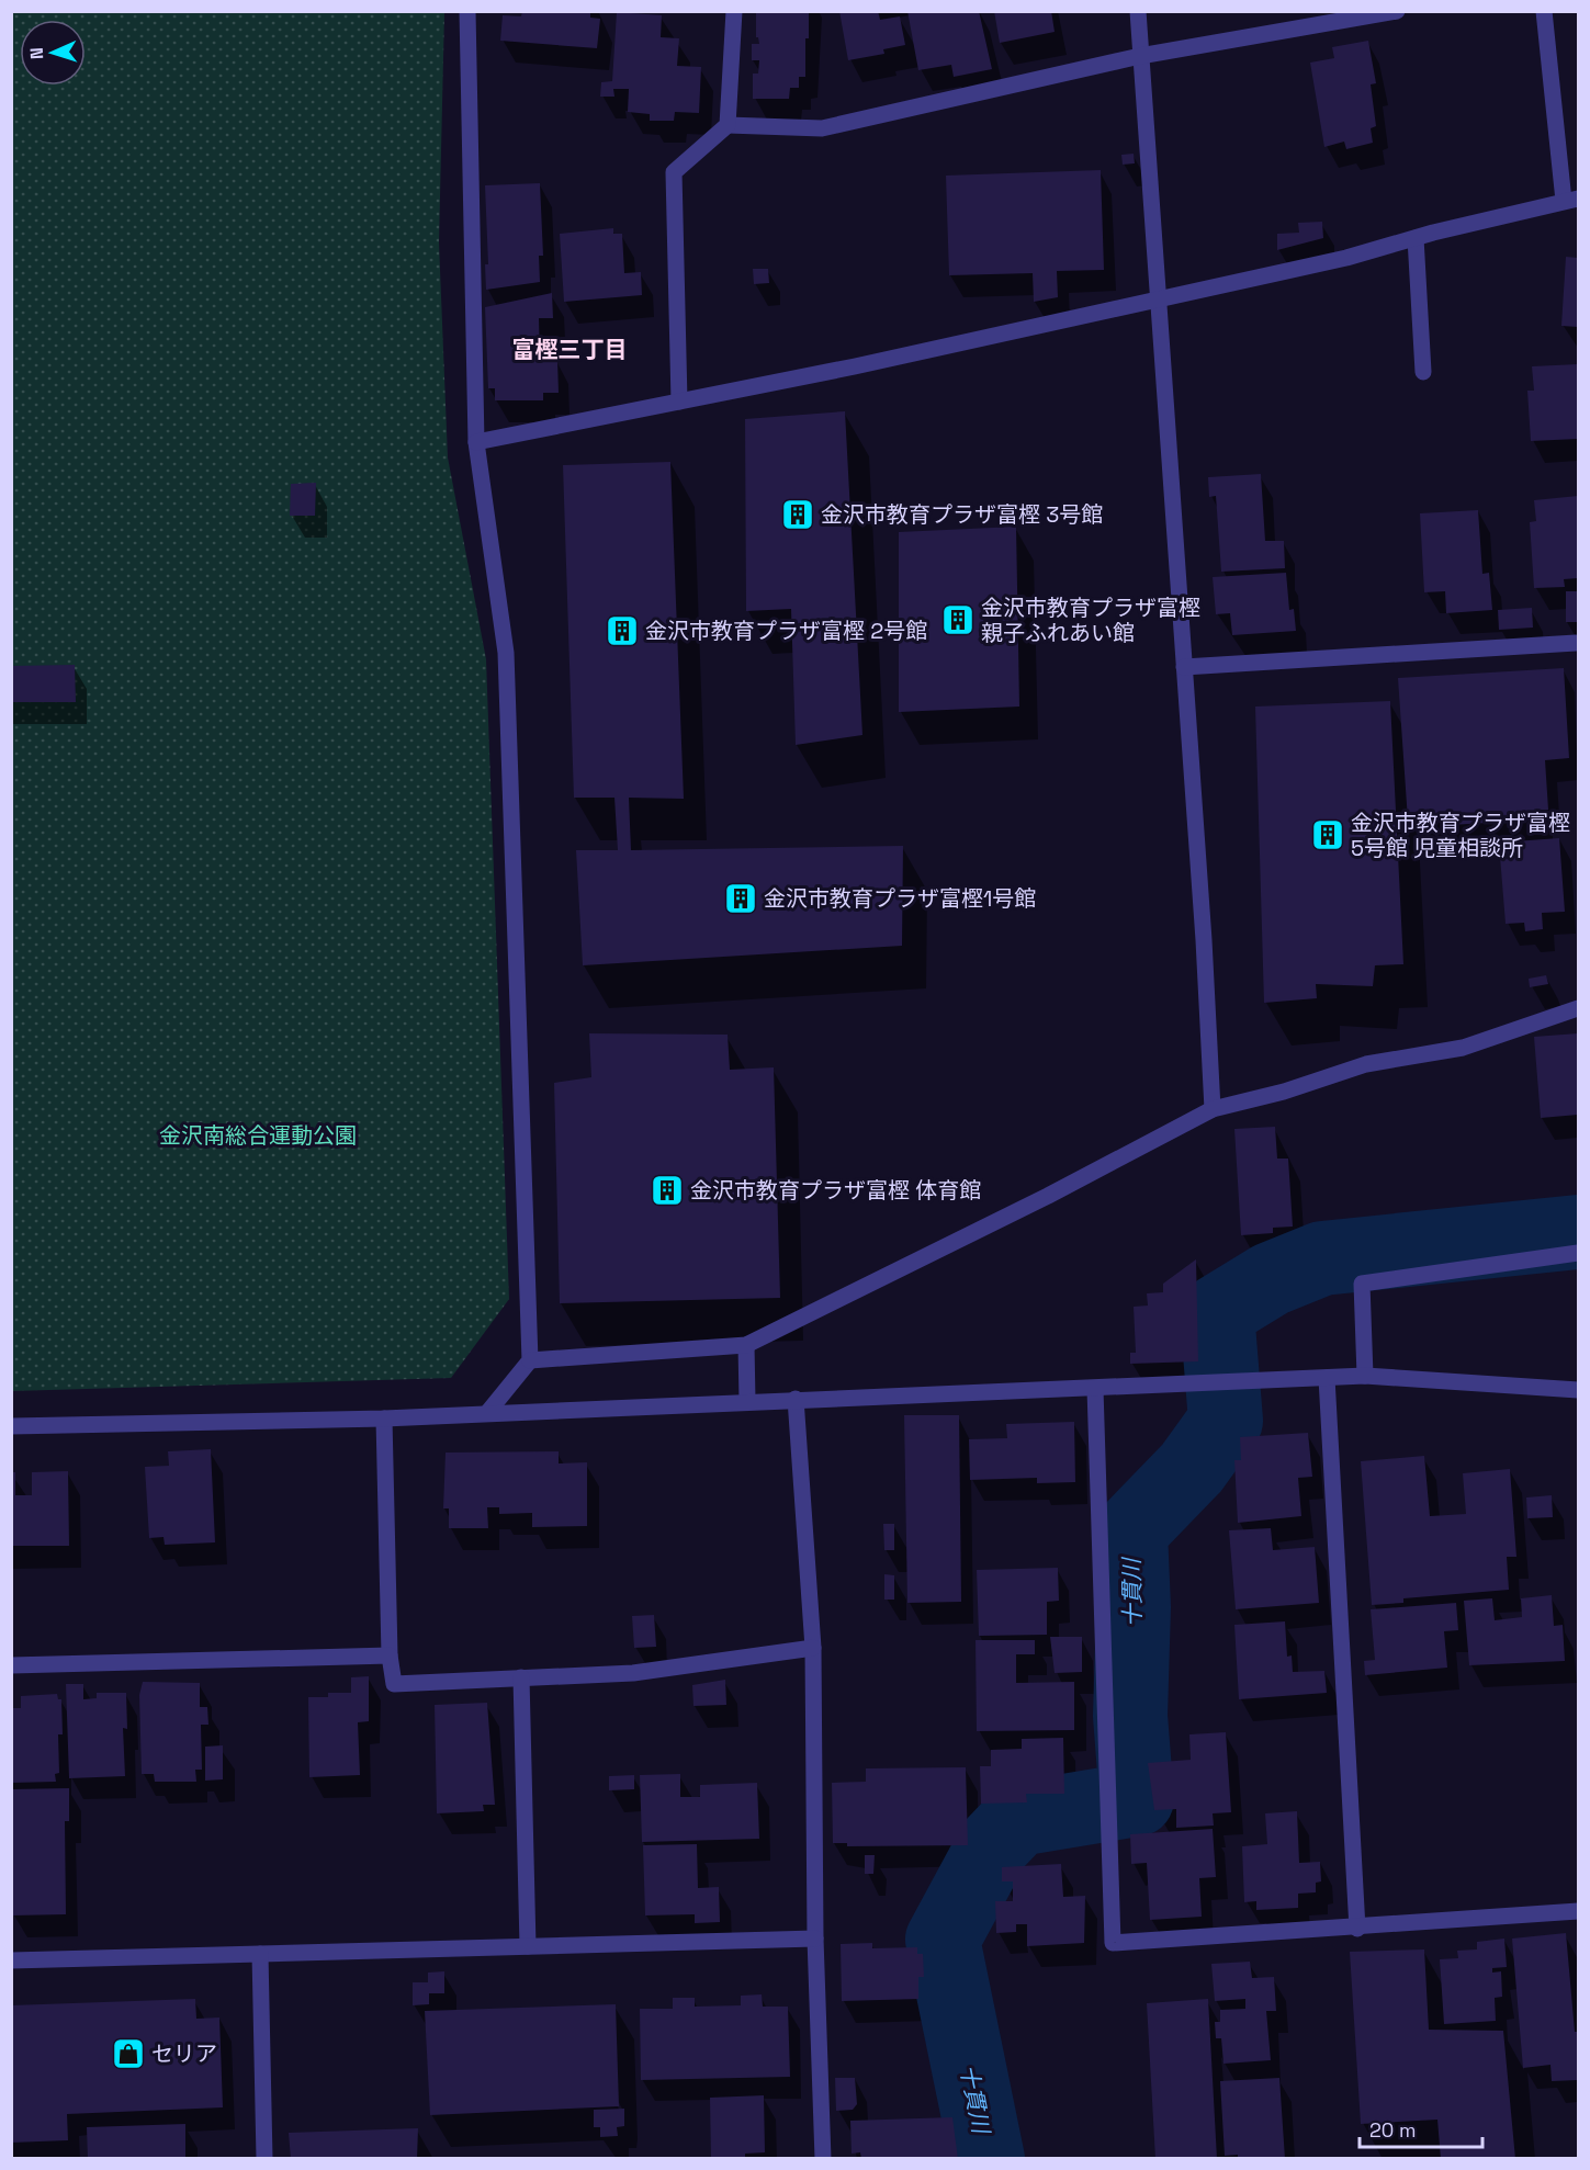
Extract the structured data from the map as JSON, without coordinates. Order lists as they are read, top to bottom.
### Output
{
  "districts": ["富樫三丁目"],
  "water": ["十貫川"],
  "parks": ["金沢南総合運動公園"],
  "places": {
    "building": [
      "金沢市教育プラザ富樫 3号館",
      "金沢市教育プラザ富樫 親子ふれあい館",
      "金沢市教育プラザ富樫 2号館",
      "金沢市教育プラザ富樫 5号館 児童相談所",
      "金沢市教育プラザ富樫1号館",
      "金沢市教育プラザ富樫 体育館"
    ],
    "shop": ["セリア"]
  },
  "scale_bar": "20 m",
  "north": "left"
}
